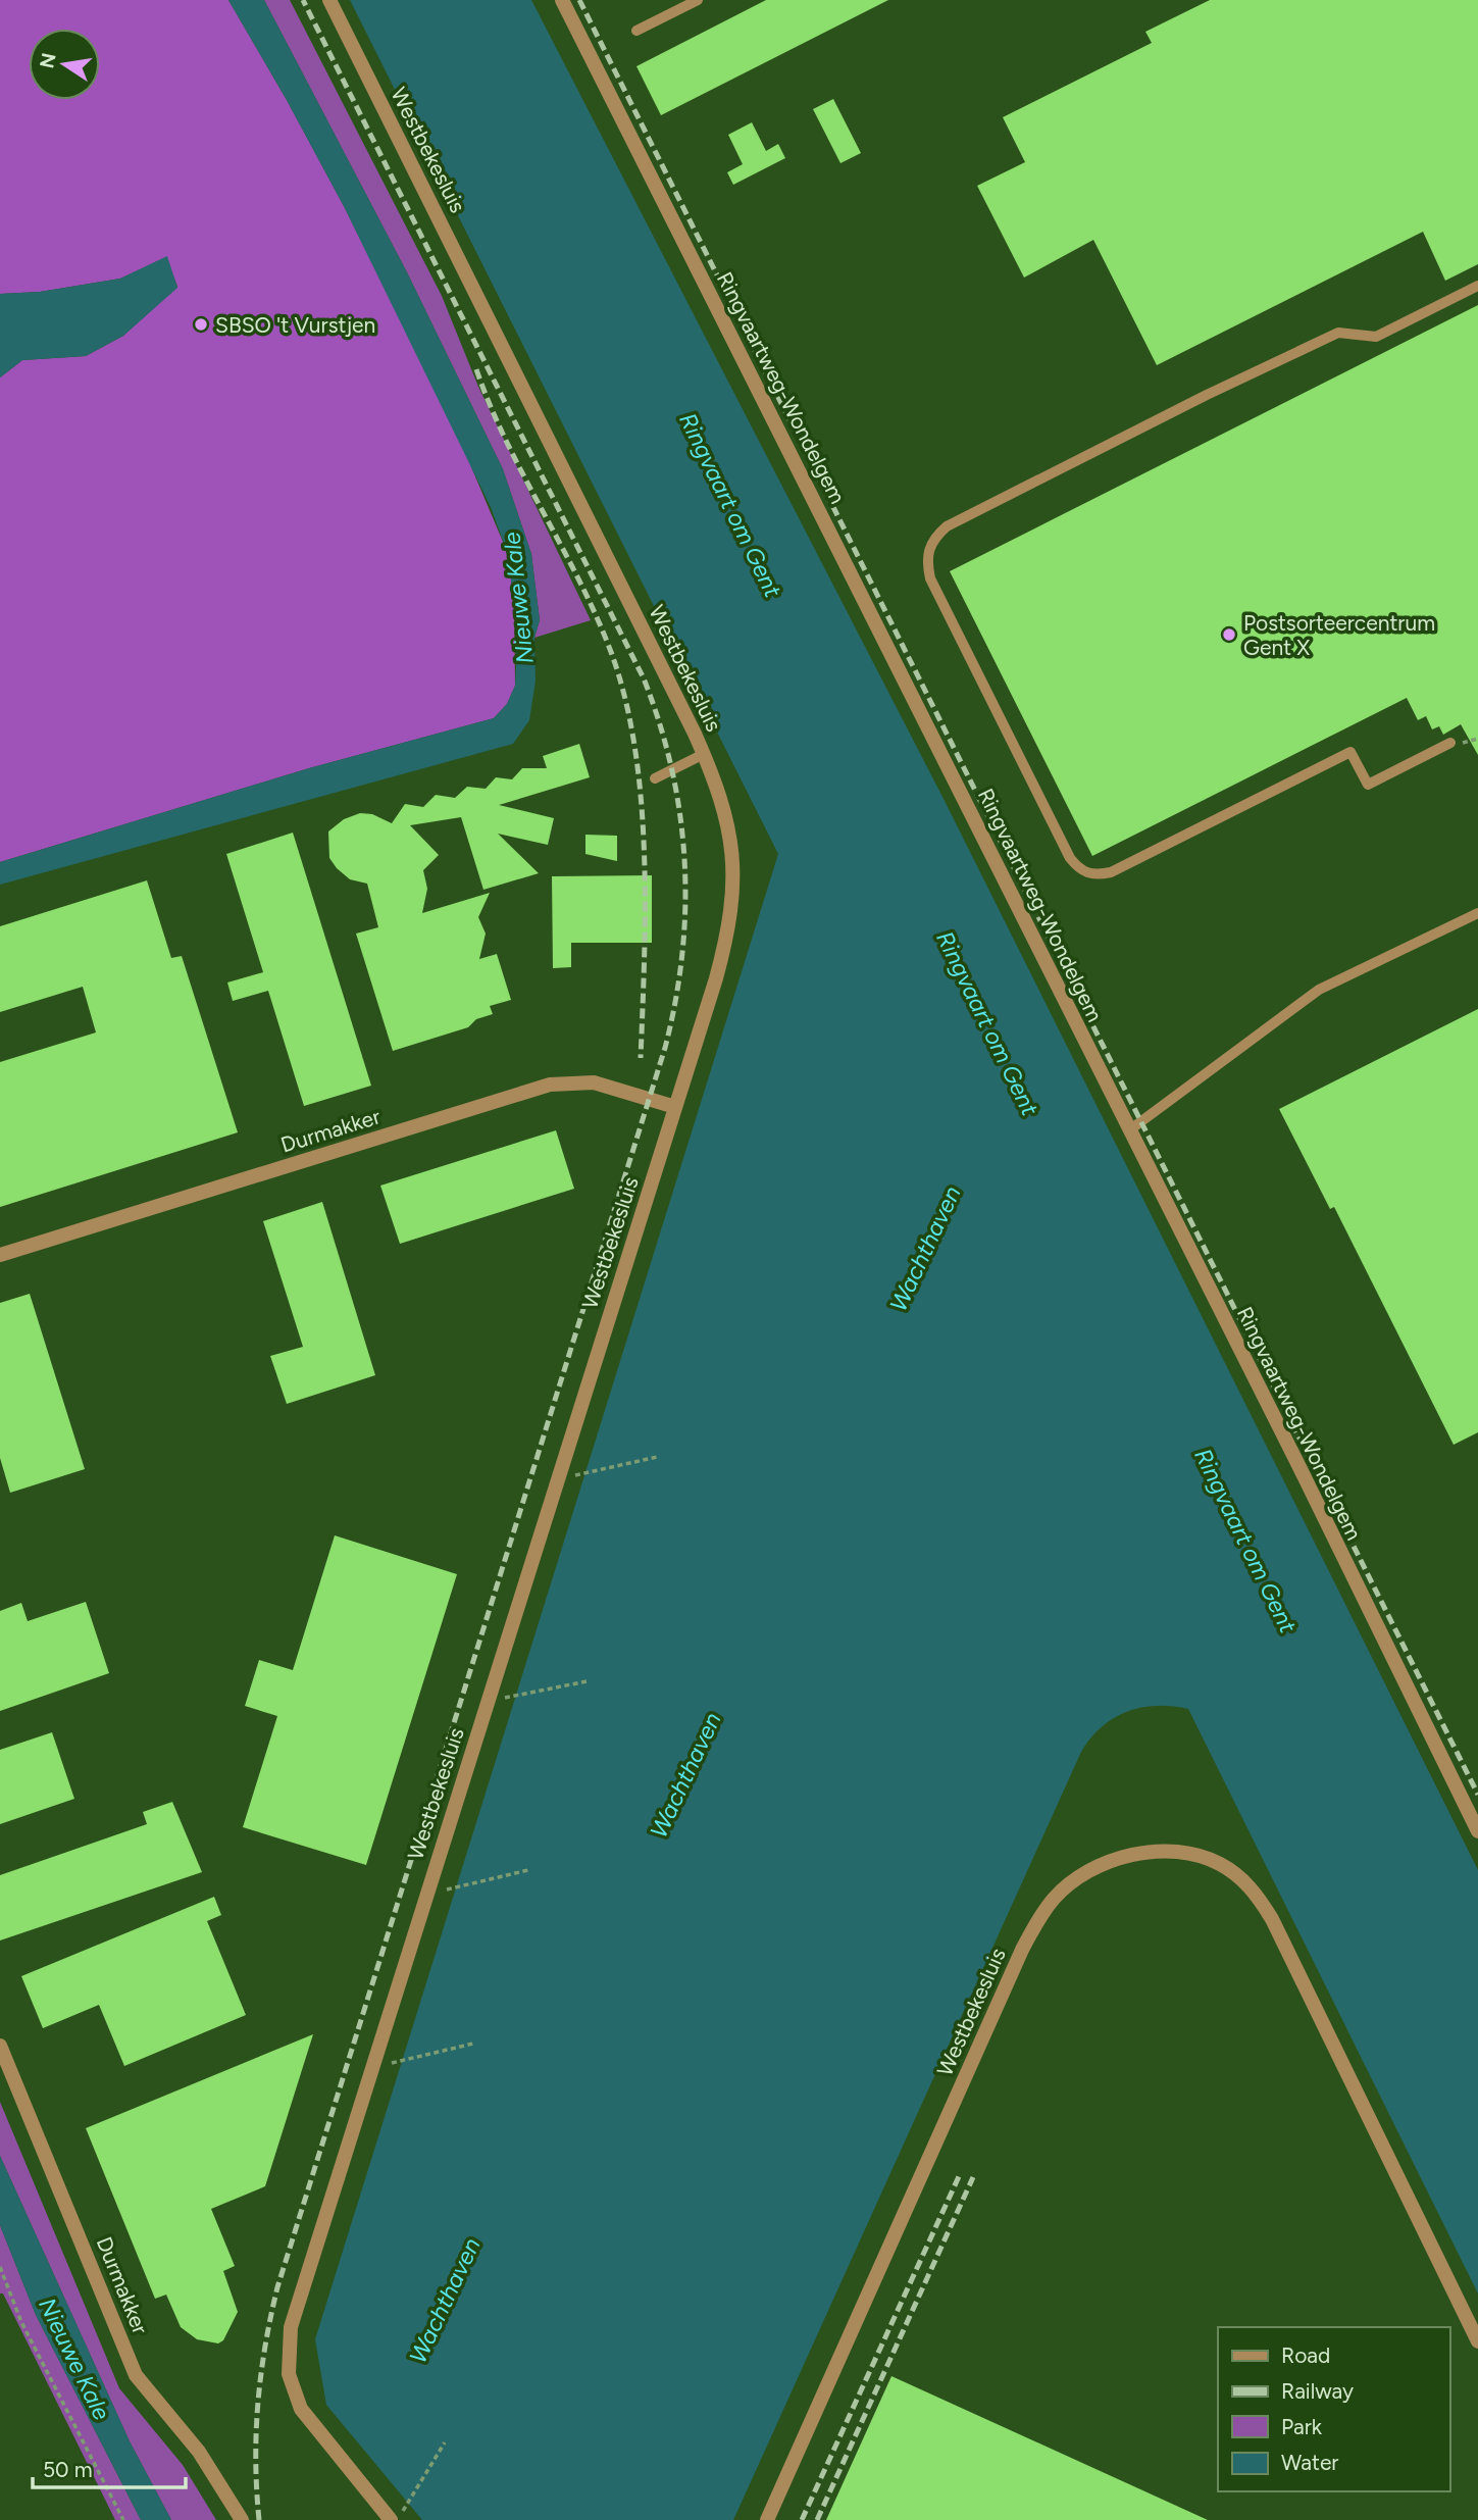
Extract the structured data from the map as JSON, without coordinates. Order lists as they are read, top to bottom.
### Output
{
  "streets": {
    "street": ["Westbekesluis", "Ringvaartweg-Wondelgem", "Durmakker"]
  },
  "crossings": [
    ["Westbekesluis", "Durmakker"]
  ],
  "water": ["Ringvaart om Gent", "Nieuwe Kale", "Wachthaven"],
  "places": ["SBSO 't Vurstjen", "Postsorteercentrum Gent X"],
  "legend": [
    "Road",
    "Railway",
    "Park",
    "Water"
  ],
  "scale_bar": "50 m",
  "north": "left"
}
